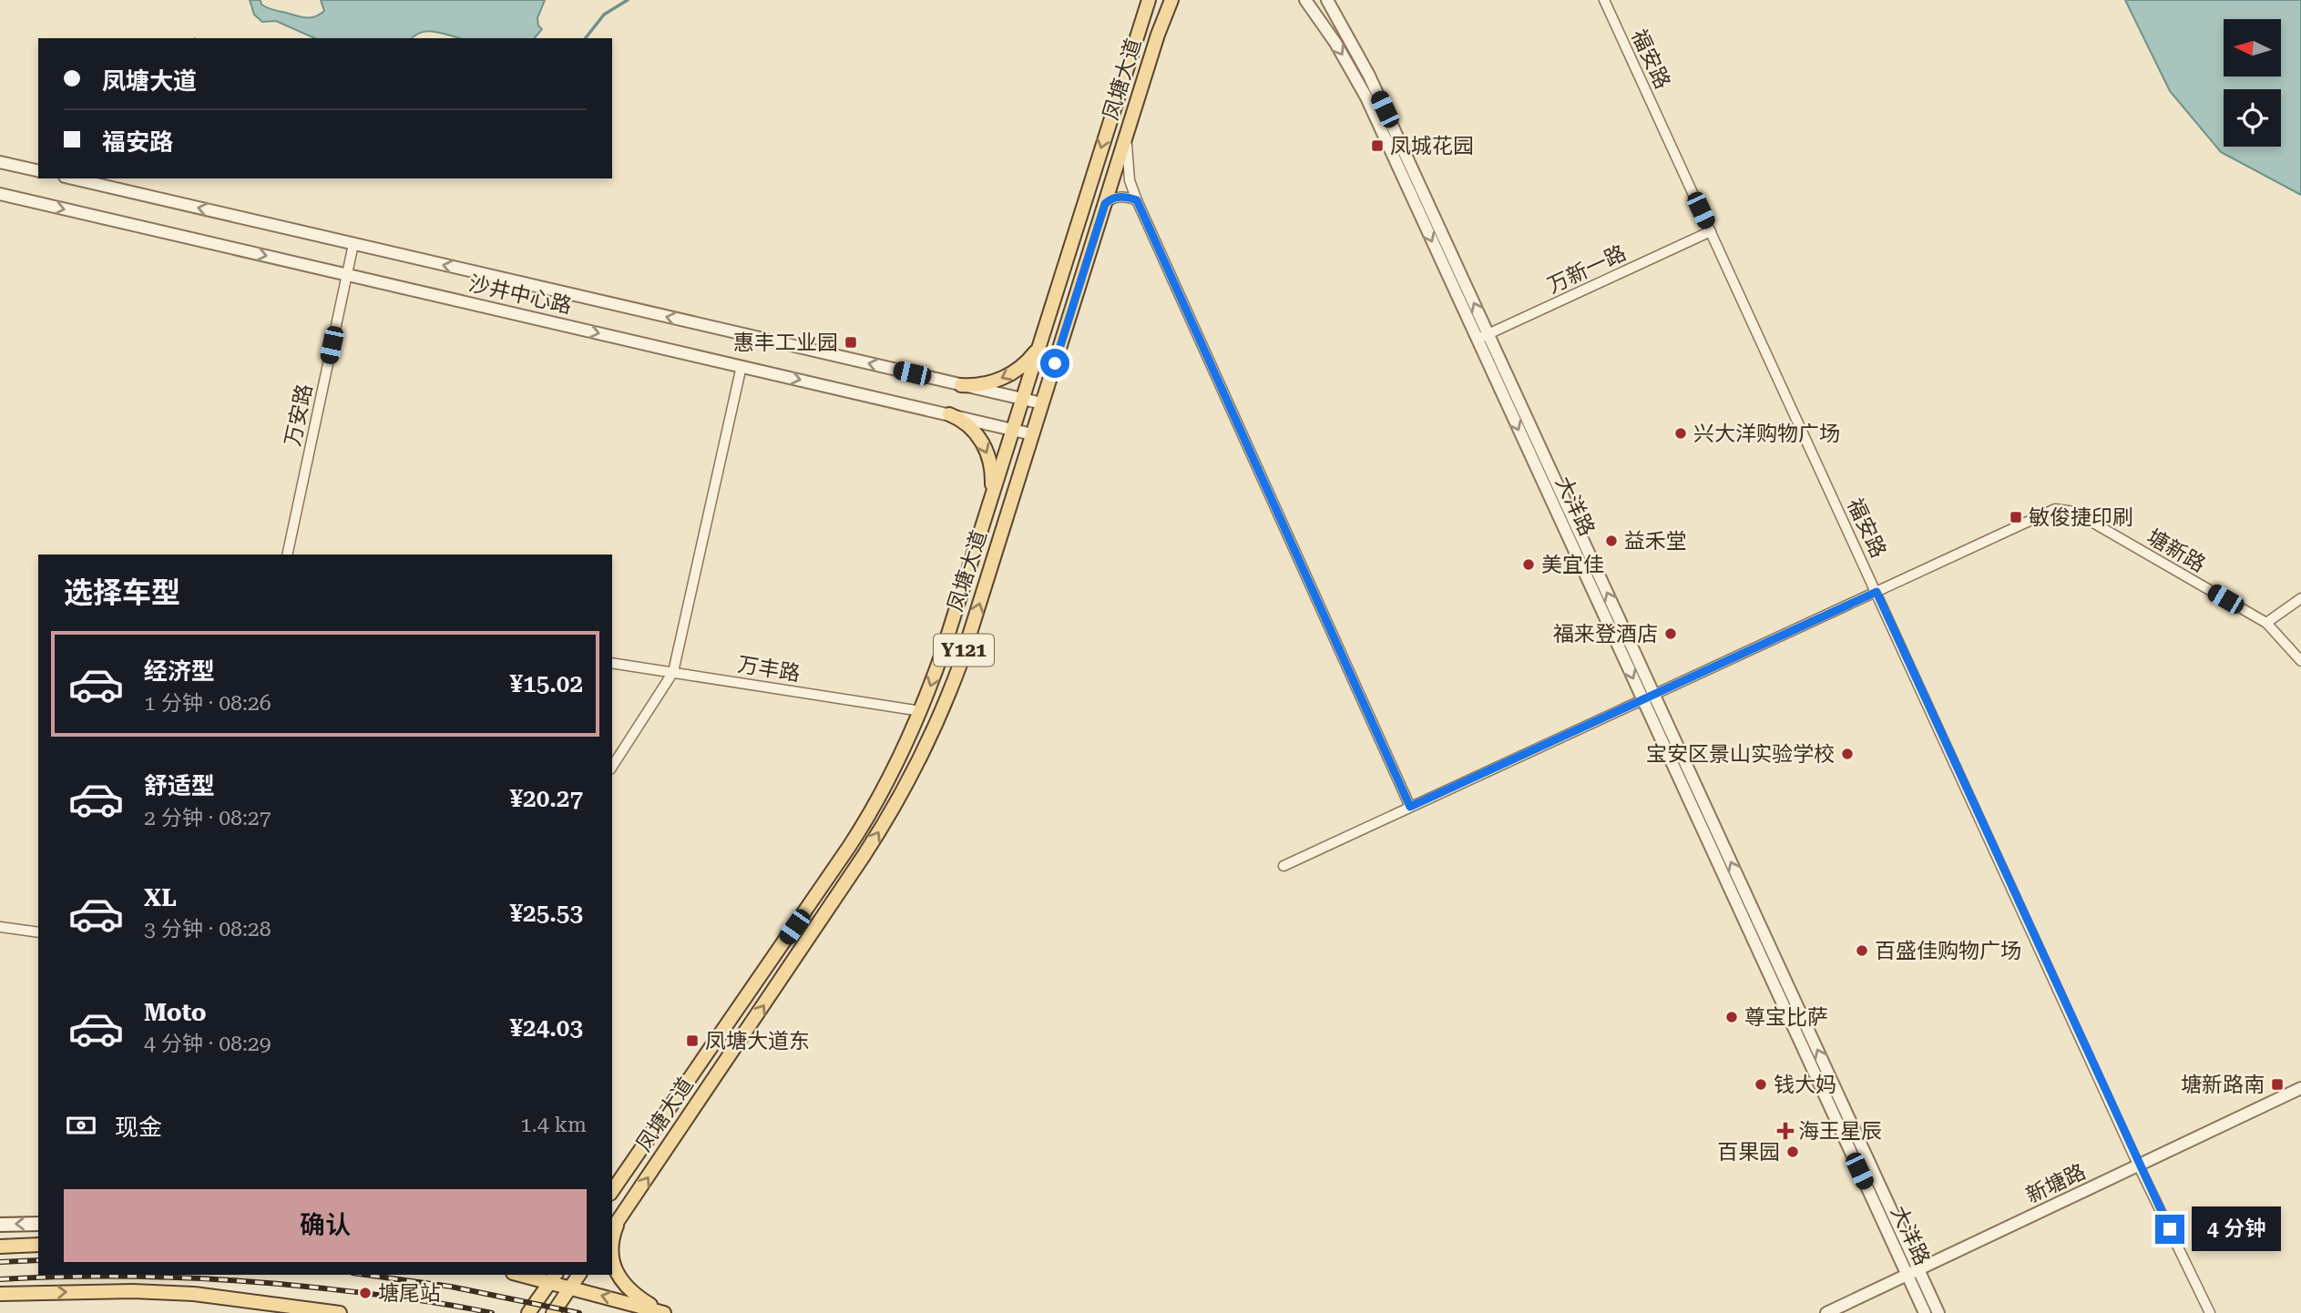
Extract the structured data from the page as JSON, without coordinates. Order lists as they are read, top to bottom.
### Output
{
  "streets": {
    "main road": ["凤塘大道", "Y121"],
    "street": [
      "福安路",
      "万新一路",
      "沙井中心路",
      "万安路",
      "大洋路",
      "塘新路",
      "万丰路",
      "新塘路"
    ]
  },
  "crossings": [
    ["福安路", "万新一路"],
    ["福安路", "塘新路"],
    ["福安路", "新塘路"],
    ["凤塘大道", "沙井中心路"],
    ["凤塘大道", "万丰路"],
    ["万新一路", "大洋路"],
    ["沙井中心路", "万安路"],
    ["大洋路", "新塘路"]
  ],
  "places": {
    "transit": [
      "凤城花园",
      "惠丰工业园",
      "敏俊捷印刷",
      "凤塘大道东",
      "塘新路南"
    ],
    "other": [
      "兴大洋购物广场",
      "益禾堂",
      "美宜佳",
      "福来登酒店",
      "宝安区景山实验学校",
      "百盛佳购物广场",
      "尊宝比萨",
      "钱大妈",
      "百果园",
      "塘尾站"
    ],
    "health": ["海王星辰"]
  },
  "north": "left",
  "page": {
    "banner": ["凤塘大道", "福安路"],
    "heading": "选择车型",
    "list": [
      {
        "name": "经济型",
        "note": "1 分钟 · 08:26",
        "value": "¥15.02"
      },
      {
        "name": "舒适型",
        "note": "2 分钟 · 08:27",
        "value": "¥20.27"
      },
      {
        "name": "XL",
        "note": "3 分钟 · 08:28",
        "value": "¥25.53"
      },
      {
        "name": "Moto",
        "note": "4 分钟 · 08:29",
        "value": "¥24.03"
      }
    ],
    "pay": ["现金", "1.4 km"],
    "buttons": "确认",
    "bubble": "4 分钟"
  }
}
